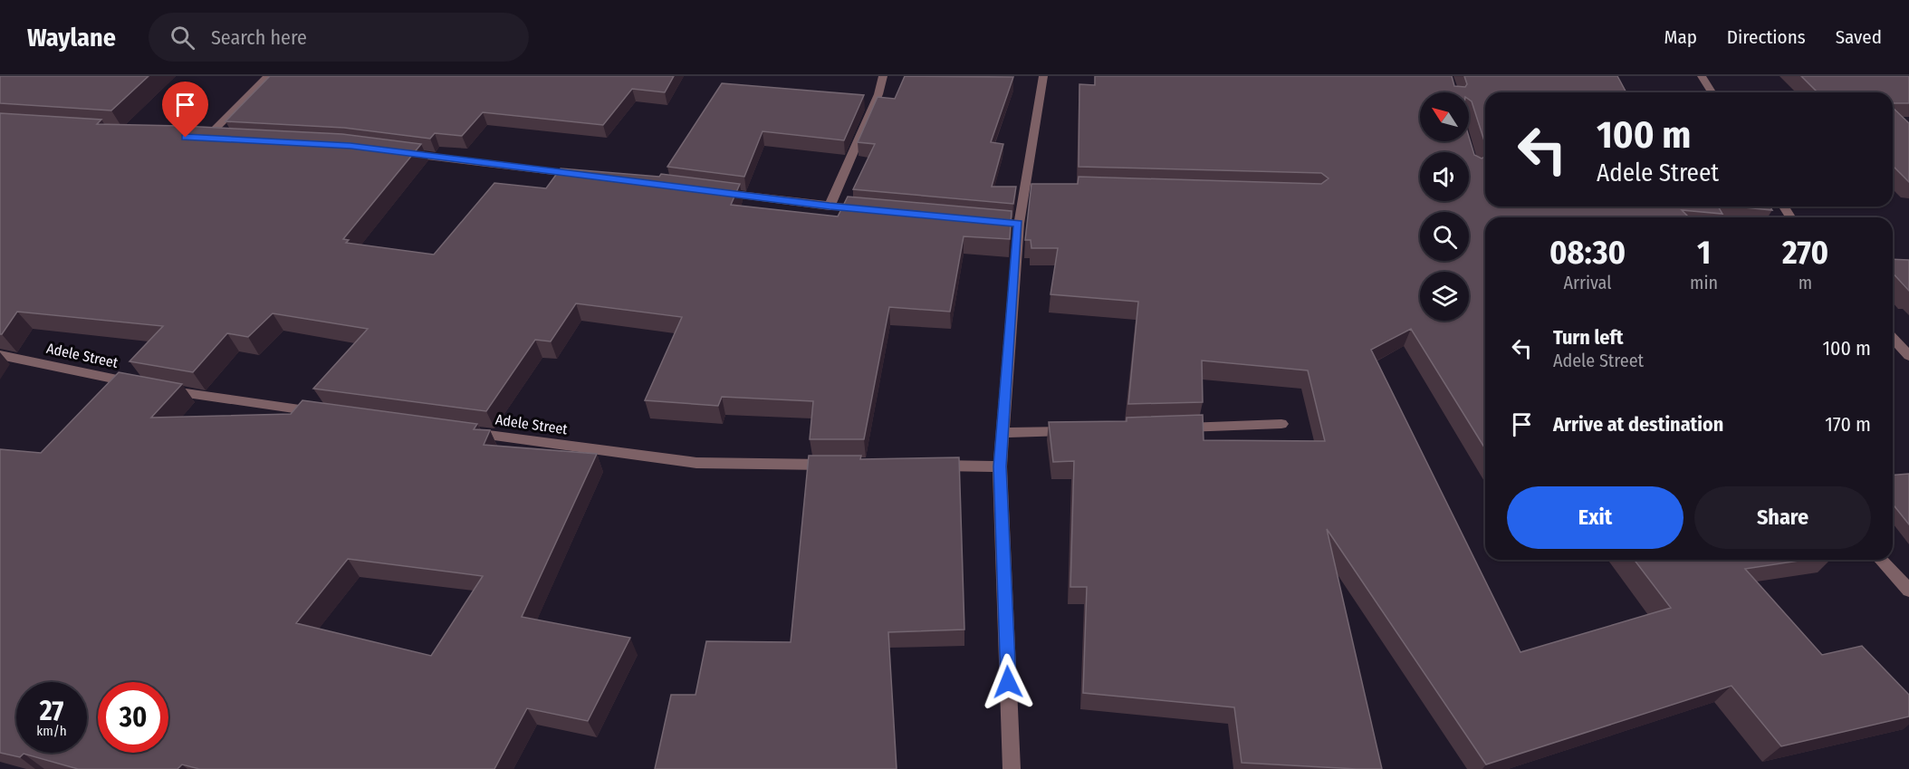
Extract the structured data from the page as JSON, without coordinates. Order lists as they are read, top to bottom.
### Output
{
  "streets": {
    "street": ["Adele Street"]
  },
  "north": "top left",
  "page": {
    "header": "Waylane",
    "search": "Search here",
    "nav": ["Map", "Directions", "Saved"],
    "turn": ["100 m", "Adele Street"],
    "eta": [
      "08:30",
      "Arrival",
      "1",
      "min",
      "270",
      "m"
    ],
    "list": [
      {
        "name": "Turn left",
        "note": "Adele Street",
        "value": "100 m"
      },
      {
        "name": "Arrive at destination",
        "value": "170 m"
      }
    ],
    "buttons": ["Exit", "Share"],
    "speed": "27 km/h",
    "limit": "30"
  }
}
